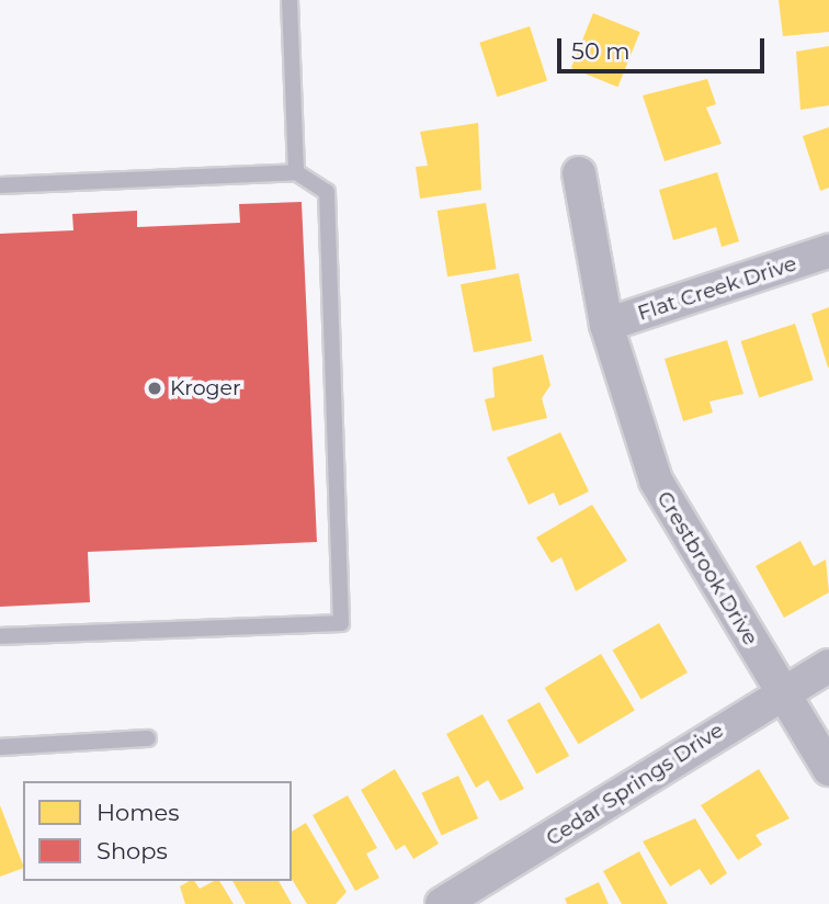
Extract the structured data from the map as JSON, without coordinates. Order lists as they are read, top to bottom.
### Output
{
  "streets": {
    "street": ["Flat Creek Drive", "Crestbrook Drive", "Cedar Springs Drive"]
  },
  "crossings": [
    ["Flat Creek Drive", "Crestbrook Drive"],
    ["Crestbrook Drive", "Cedar Springs Drive"]
  ],
  "places": ["Kroger"],
  "legend": ["Homes", "Shops"],
  "scale_bar": "50 m"
}
